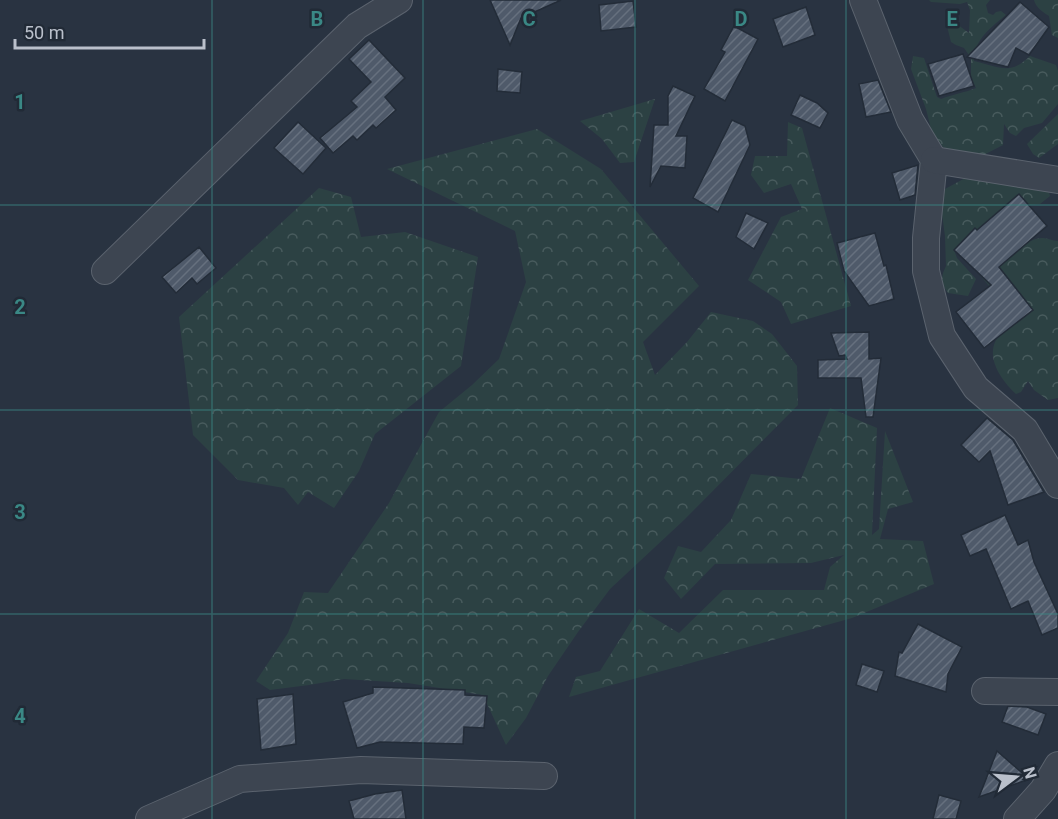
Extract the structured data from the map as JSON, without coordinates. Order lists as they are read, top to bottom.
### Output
{
  "scale_bar": "50 m",
  "north": "right",
  "grid": {
    "columns": [
      "B",
      "C",
      "D",
      "E"
    ],
    "rows": [
      "1",
      "2",
      "3",
      "4"
    ]
  }
}
